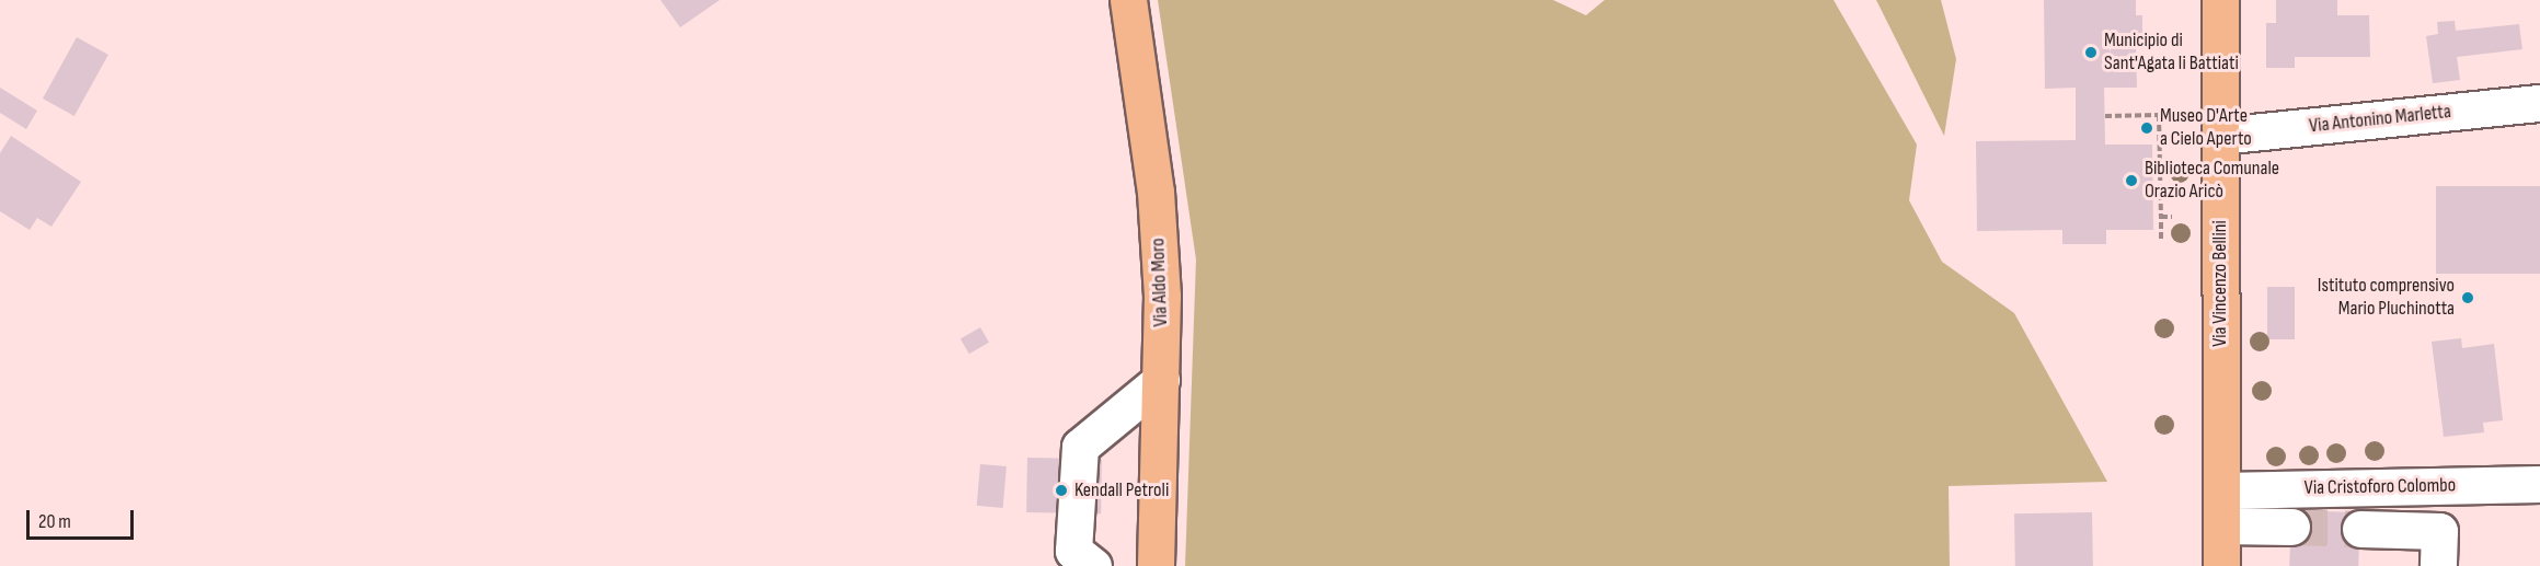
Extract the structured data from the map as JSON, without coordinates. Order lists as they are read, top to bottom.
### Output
{
  "streets": {
    "main road": ["Via Aldo Moro", "Via Vincenzo Bellini"],
    "street": ["Via Antonino Marletta", "Via Cristoforo Colombo"]
  },
  "crossings": [
    ["Via Antonino Marletta", "Via Vincenzo Bellini"],
    ["Via Vincenzo Bellini", "Via Cristoforo Colombo"]
  ],
  "places": [
    "Municipio di Sant'Agata li Battiati",
    "Museo D'Arte a Cielo Aperto",
    "Biblioteca Comunale Orazio Aricò",
    "Istituto comprensivo Mario Pluchinotta",
    "Kendall Petroli"
  ],
  "scale_bar": "20 m"
}
